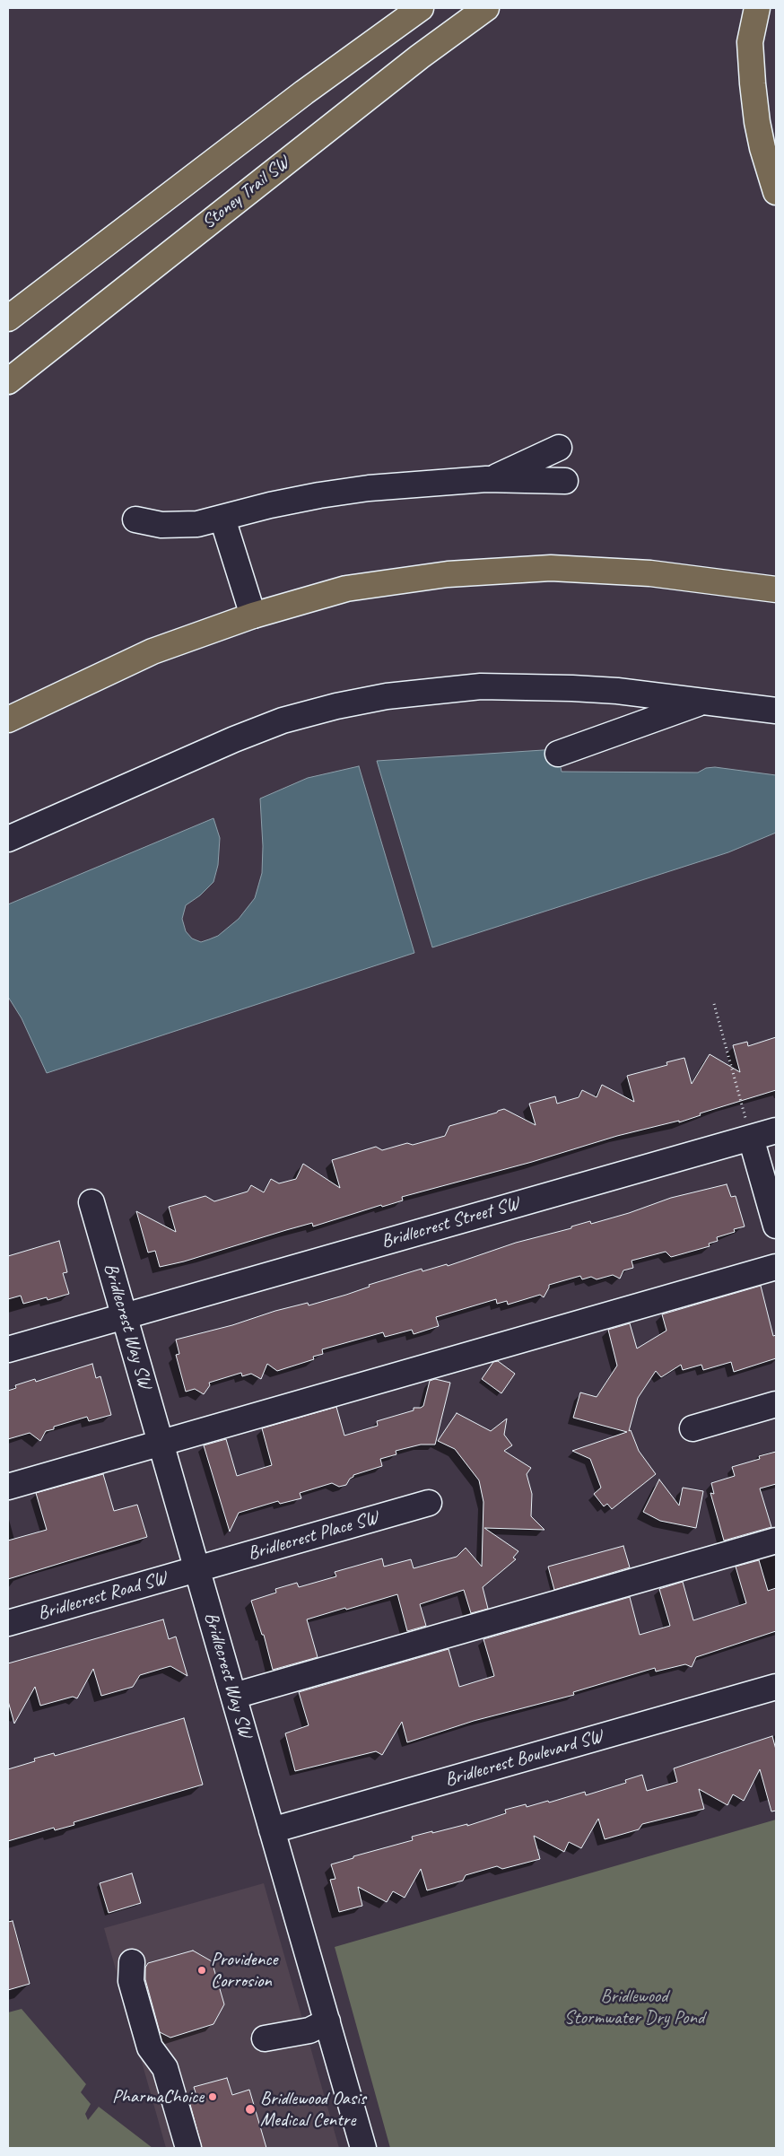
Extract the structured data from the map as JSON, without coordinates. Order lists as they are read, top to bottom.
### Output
{
  "streets": {
    "highway": ["Stoney Trail SW"],
    "street": [
      "Bridlecrest Street SW",
      "Bridlecrest Way SW",
      "Bridlecrest Place SW",
      "Bridlecrest Road SW",
      "Bridlecrest Boulevard SW"
    ]
  },
  "crossings": [
    ["Bridlecrest Street SW", "Bridlecrest Way SW"],
    ["Bridlecrest Way SW", "Bridlecrest Place SW"],
    ["Bridlecrest Way SW", "Bridlecrest Road SW"],
    ["Bridlecrest Way SW", "Bridlecrest Boulevard SW"],
    ["Bridlecrest Place SW", "Bridlecrest Road SW"]
  ],
  "parks": ["Bridlewood Stormwater Dry Pond"],
  "places": ["Providence Corrosion", "PharmaChoice", "Bridlewood Oasis Medical Centre"]
}
